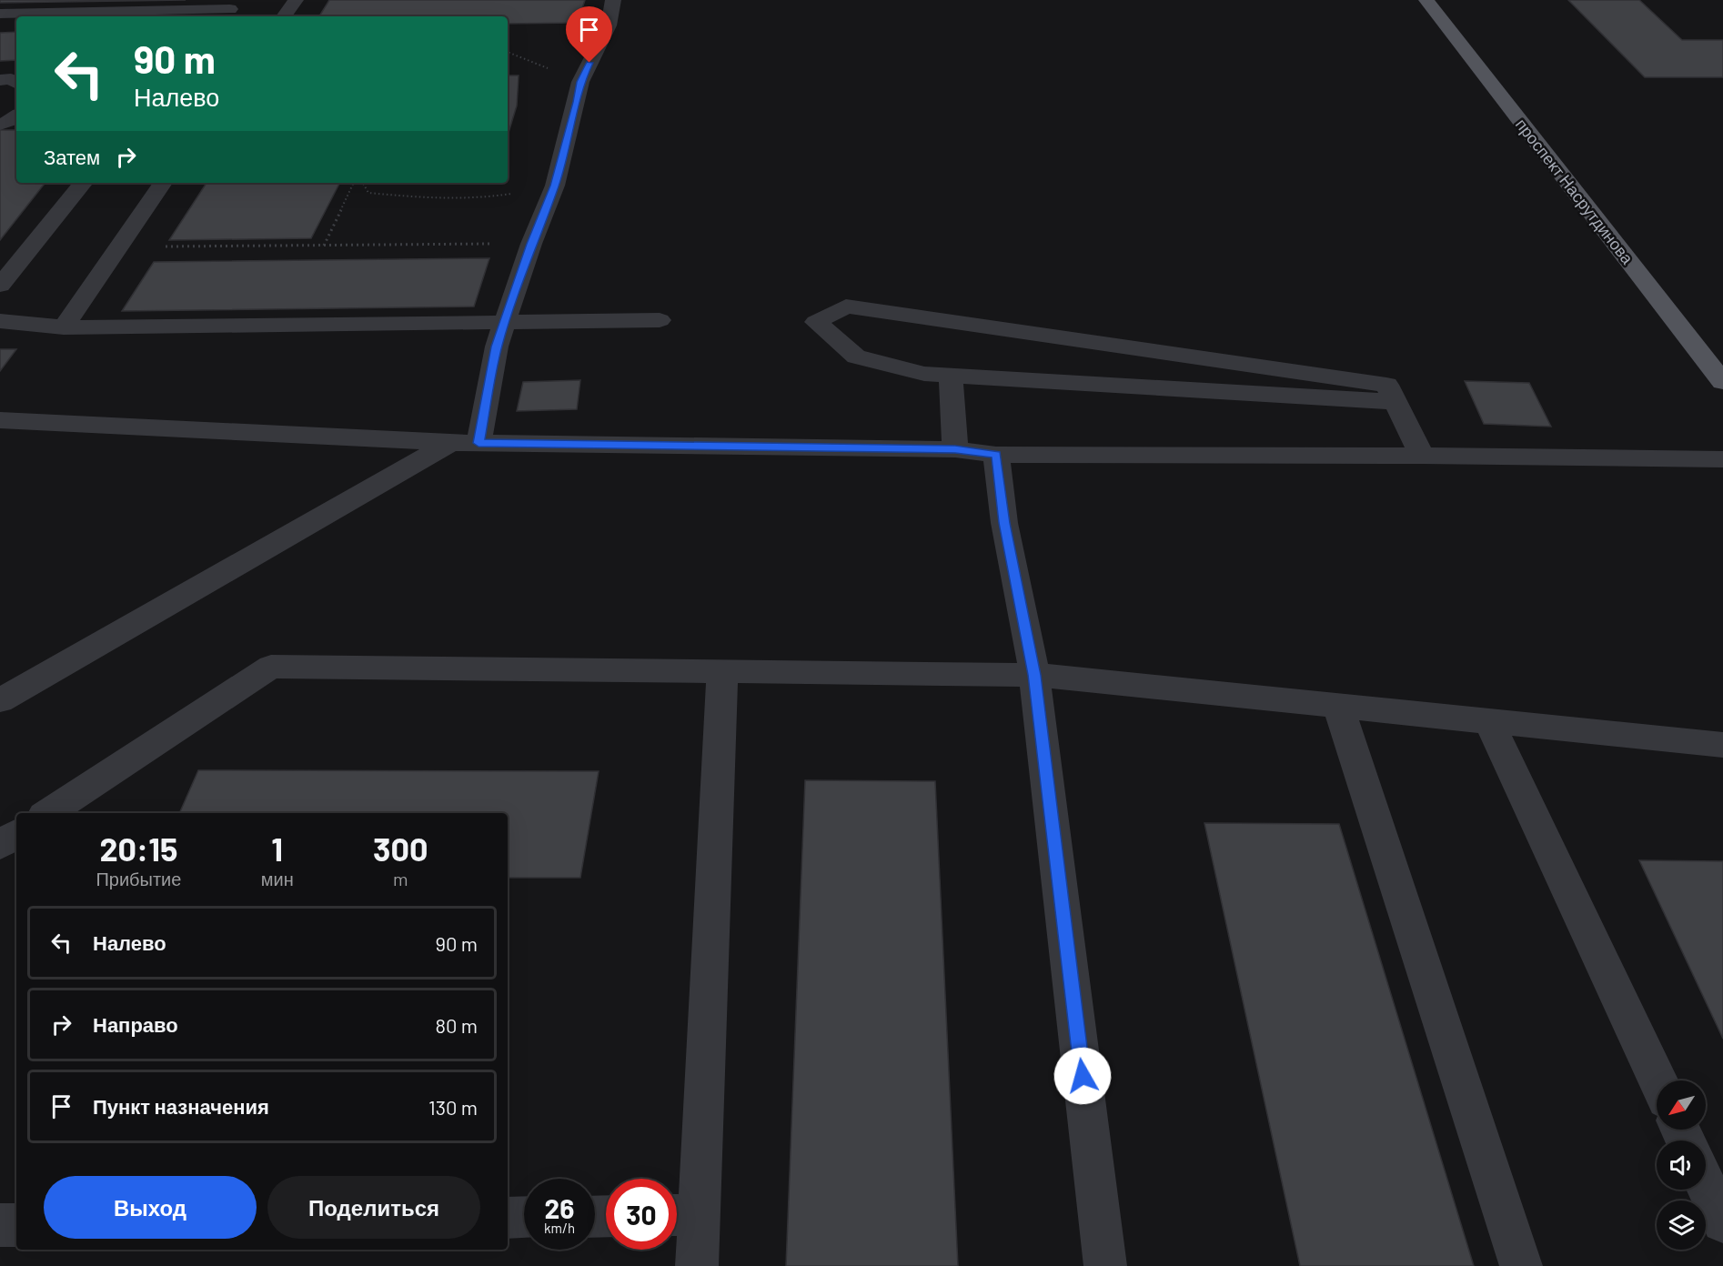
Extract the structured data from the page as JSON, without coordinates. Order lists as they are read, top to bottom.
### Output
{
  "streets": {
    "main road": ["проспект Насрутдинова"]
  },
  "north": "bottom left",
  "page": {
    "turn": ["90 m", "Налево"],
    "then": "Затем",
    "eta": [
      "20:15",
      "Прибытие",
      "1",
      "мин",
      "300",
      "m"
    ],
    "list": [
      {
        "name": "Налево",
        "value": "90 m"
      },
      {
        "name": "Направо",
        "value": "80 m"
      },
      {
        "name": "Пункт назначения",
        "value": "130 m"
      }
    ],
    "buttons": ["Выход", "Поделиться"],
    "speed": "26 km/h",
    "limit": "30"
  }
}
